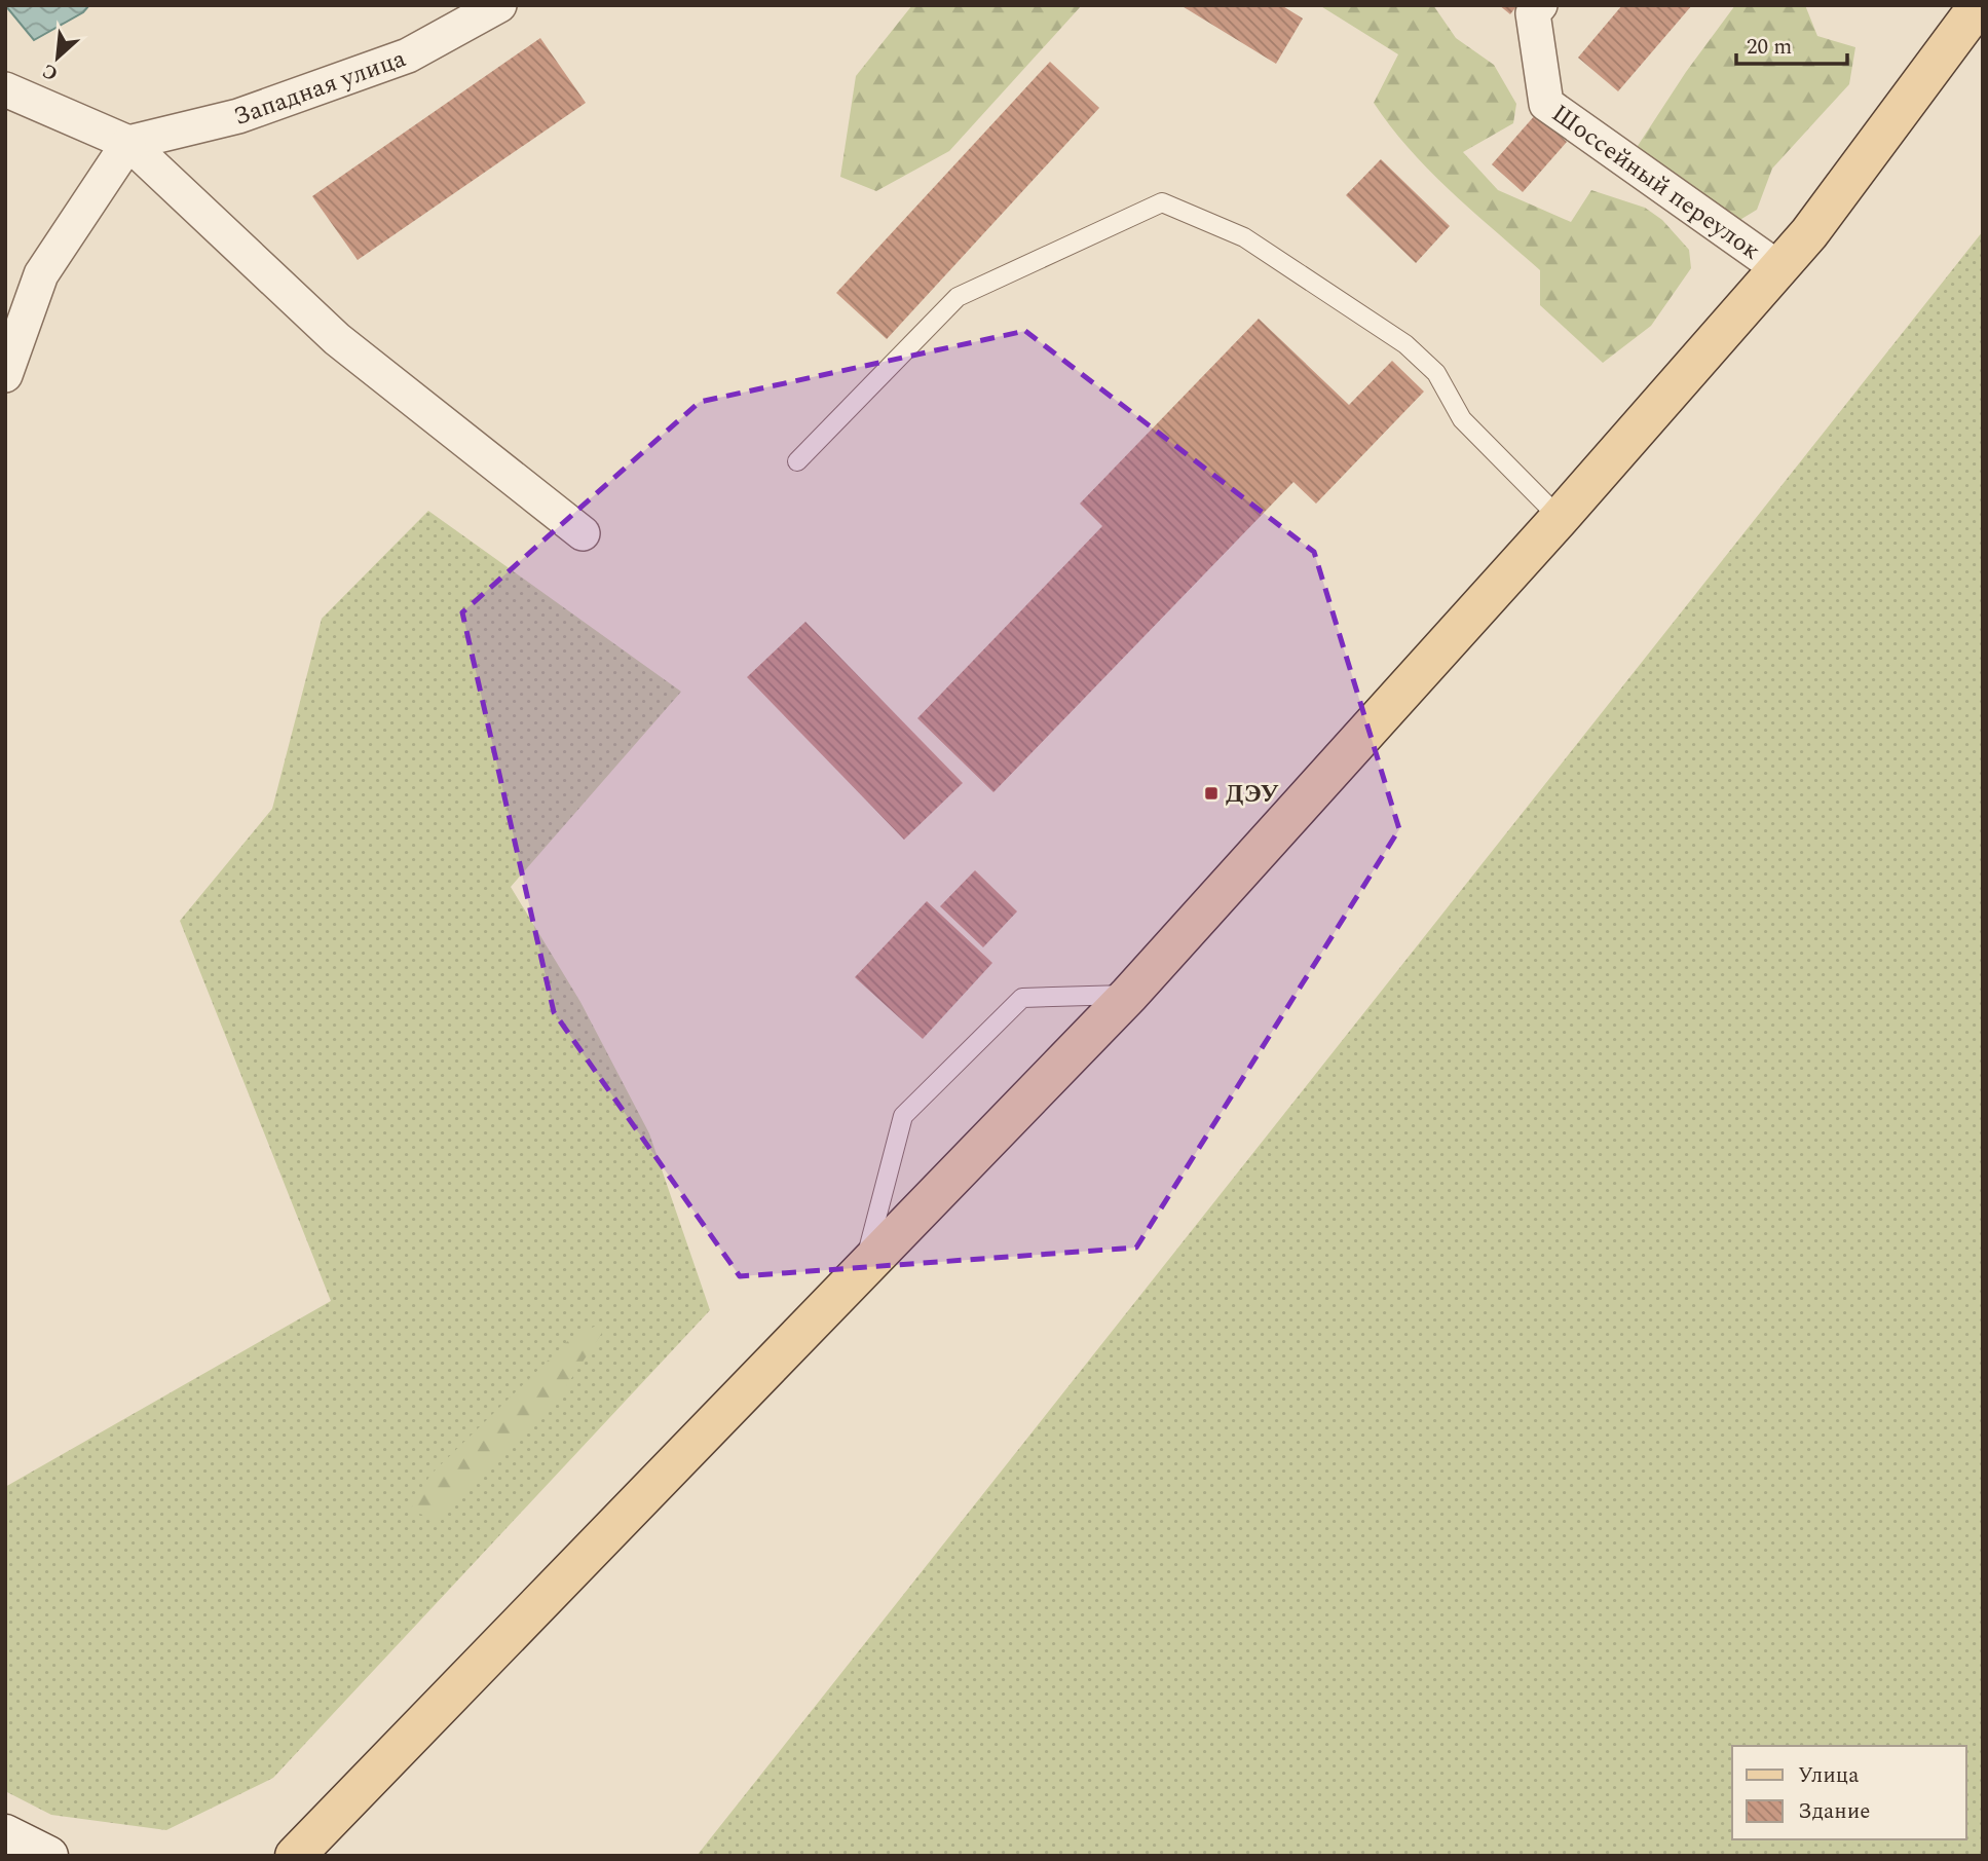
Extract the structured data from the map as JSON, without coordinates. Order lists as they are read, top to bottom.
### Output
{
  "streets": {
    "street": ["Западная улица", "Шоссейный переулок"]
  },
  "places": {
    "transit": ["ДЭУ"]
  },
  "legend": ["Улица", "Здание"],
  "scale_bar": "20 m",
  "north": "bottom left"
}
